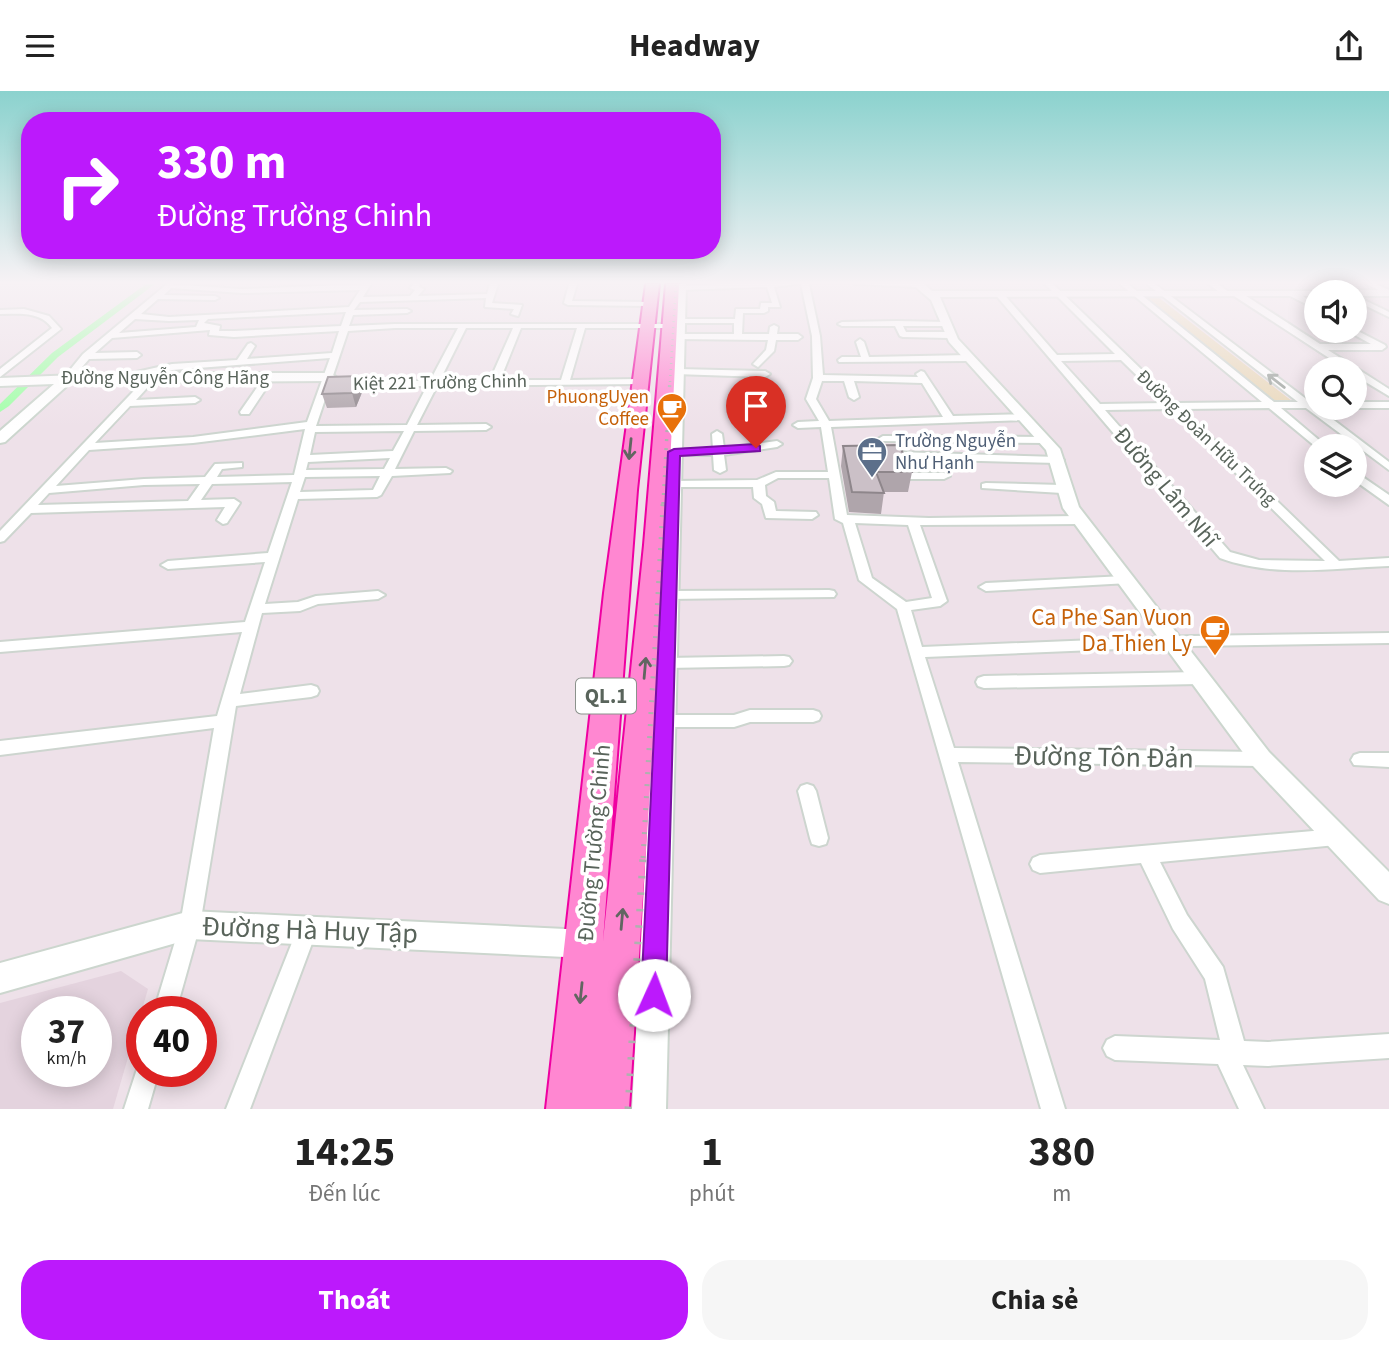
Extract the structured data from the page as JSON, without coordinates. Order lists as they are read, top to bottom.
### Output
{
  "streets": {
    "highway": ["QL.1", "Đường Trường Chinh"],
    "street": [
      "Đường Nguyễn Công Hãng",
      "Kiệt 221 Trường Chinh",
      "Đường Đoàn Hữu Trưng",
      "Đường Lâm Nhĩ",
      "Đường Tôn Đản",
      "Đường Hà Huy Tập"
    ]
  },
  "crossings": [
    ["Đường Nguyễn Công Hãng", "Kiệt 221 Trường Chinh"],
    ["Kiệt 221 Trường Chinh", "Đường Trường Chinh"],
    ["Đường Đoàn Hữu Trưng", "Đường Lâm Nhĩ"],
    ["Đường Trường Chinh", "Đường Hà Huy Tập"]
  ],
  "places": {
    "cafe": ["PhuongUyen Coffee", "Ca Phe San Vuon Da Thien Ly"],
    "office": ["Trường Nguyễn Như Hạnh"]
  },
  "page": {
    "header": "Headway",
    "turn": ["330 m", "Đường Trường Chinh"],
    "speed": "37 km/h",
    "limit": "40",
    "eta": [
      "14:25",
      "Đến lúc",
      "1",
      "phút",
      "380",
      "m"
    ],
    "buttons": ["Thoát", "Chia sẻ"]
  }
}
